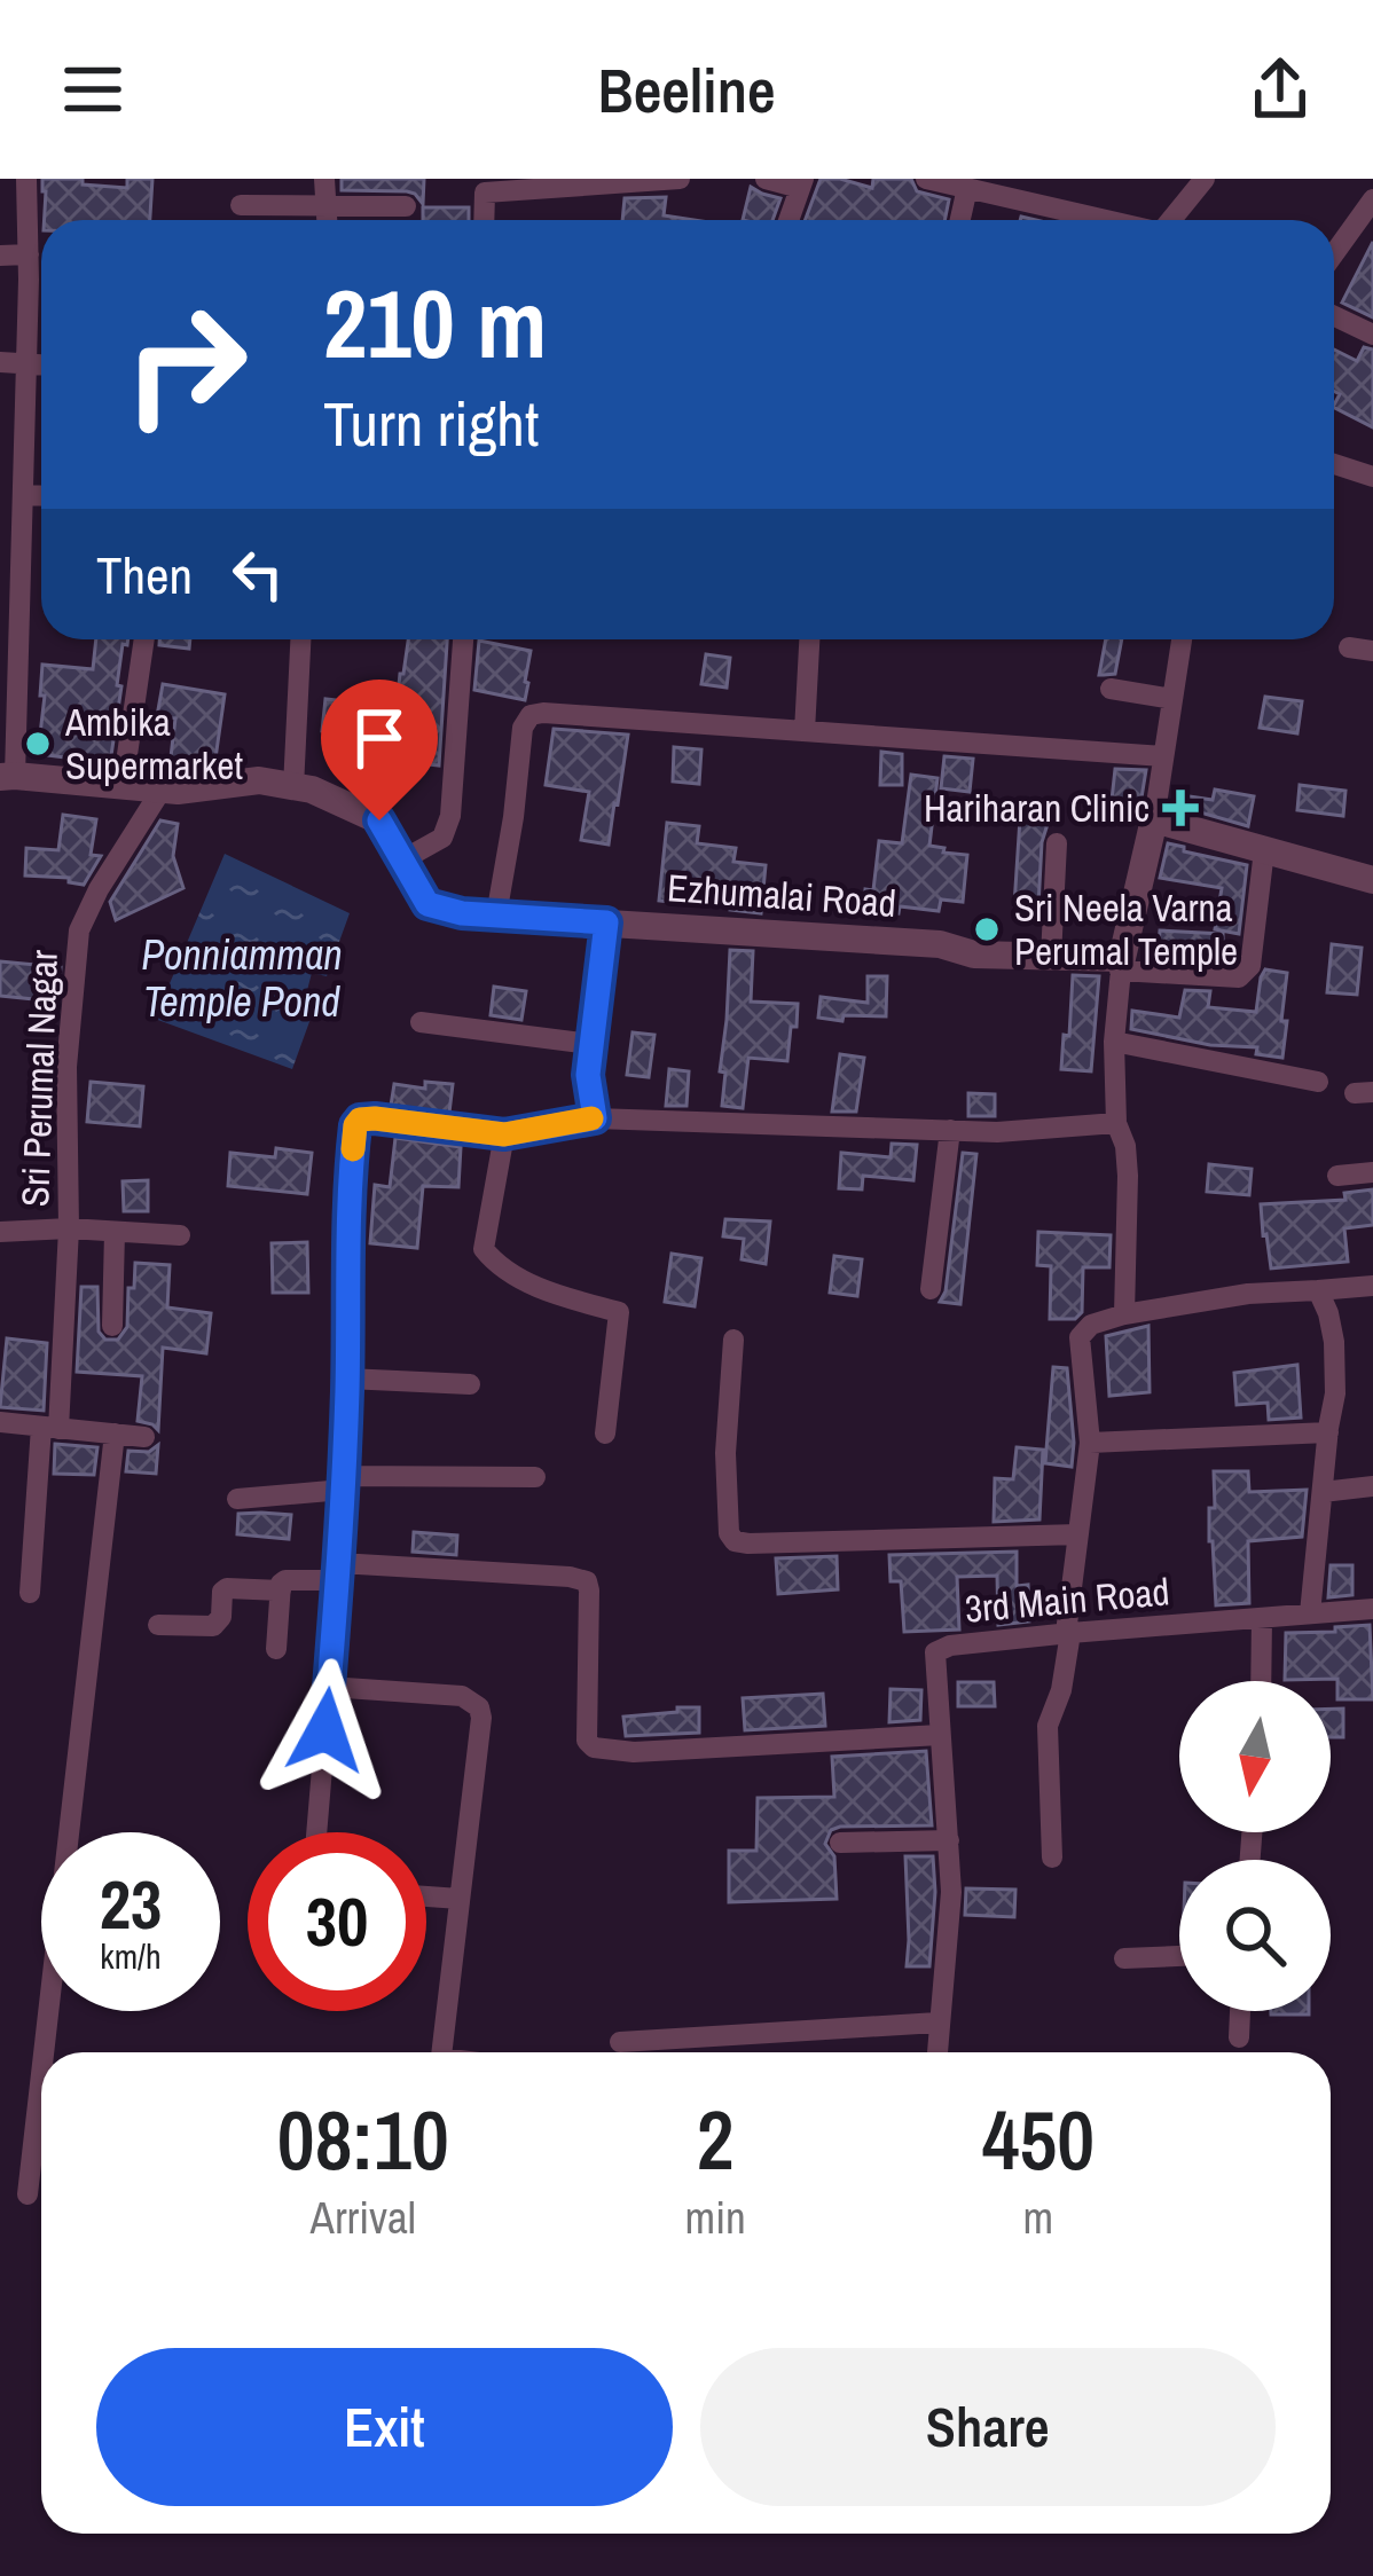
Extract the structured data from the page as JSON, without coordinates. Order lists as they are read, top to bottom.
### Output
{
  "streets": {
    "street": ["Ezhumalai Road", "Sri Perumal Nagar", "3rd Main Road"]
  },
  "crossings": [
    ["Ezhumalai Road", "Sri Perumal Nagar"]
  ],
  "water": ["Ponniamman Temple Pond"],
  "places": {
    "other": ["Ambika Supermarket", "Sri Neela Varna Perumal Temple"],
    "health": ["Hariharan Clinic"]
  },
  "north": "bottom",
  "page": {
    "header": "Beeline",
    "turn": ["210 m", "Turn right"],
    "then": "Then",
    "speed": "23 km/h",
    "limit": "30",
    "eta": [
      "08:10",
      "Arrival",
      "2",
      "min",
      "450",
      "m"
    ],
    "buttons": ["Exit", "Share"]
  }
}
